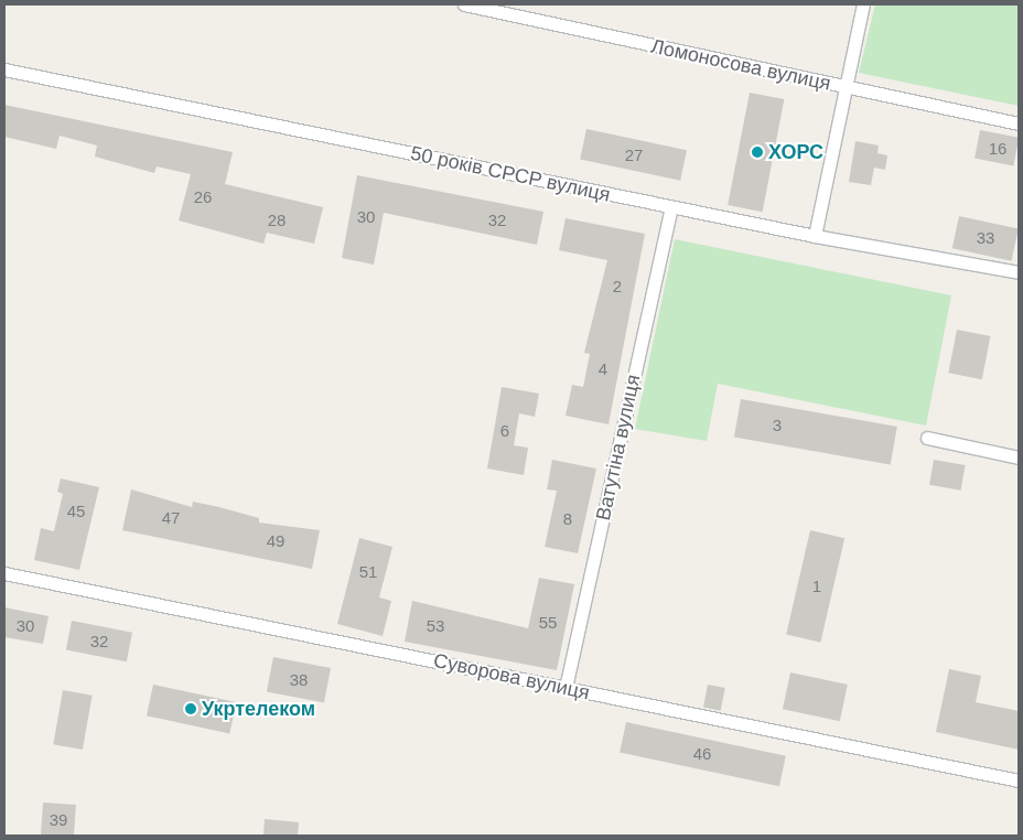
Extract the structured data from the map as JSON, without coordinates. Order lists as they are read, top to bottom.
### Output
{
  "streets": {
    "street": [
      "Ломоносова вулиця",
      "50 років СРСР вулиця",
      "Ватутіна вулиця",
      "Суворова вулиця"
    ]
  },
  "crossings": [
    ["50 років СРСР вулиця", "Ватутіна вулиця"],
    ["Ватутіна вулиця", "Суворова вулиця"]
  ],
  "places": ["ХОРС", "Укртелеком"],
  "house_numbers": [
    "16",
    "27",
    "26",
    "30",
    "28",
    "32",
    "33",
    "2",
    "4",
    "3",
    "6",
    "45",
    "47",
    "8",
    "49",
    "51",
    "1",
    "55",
    "30",
    "53",
    "32",
    "38",
    "46",
    "39"
  ]
}
